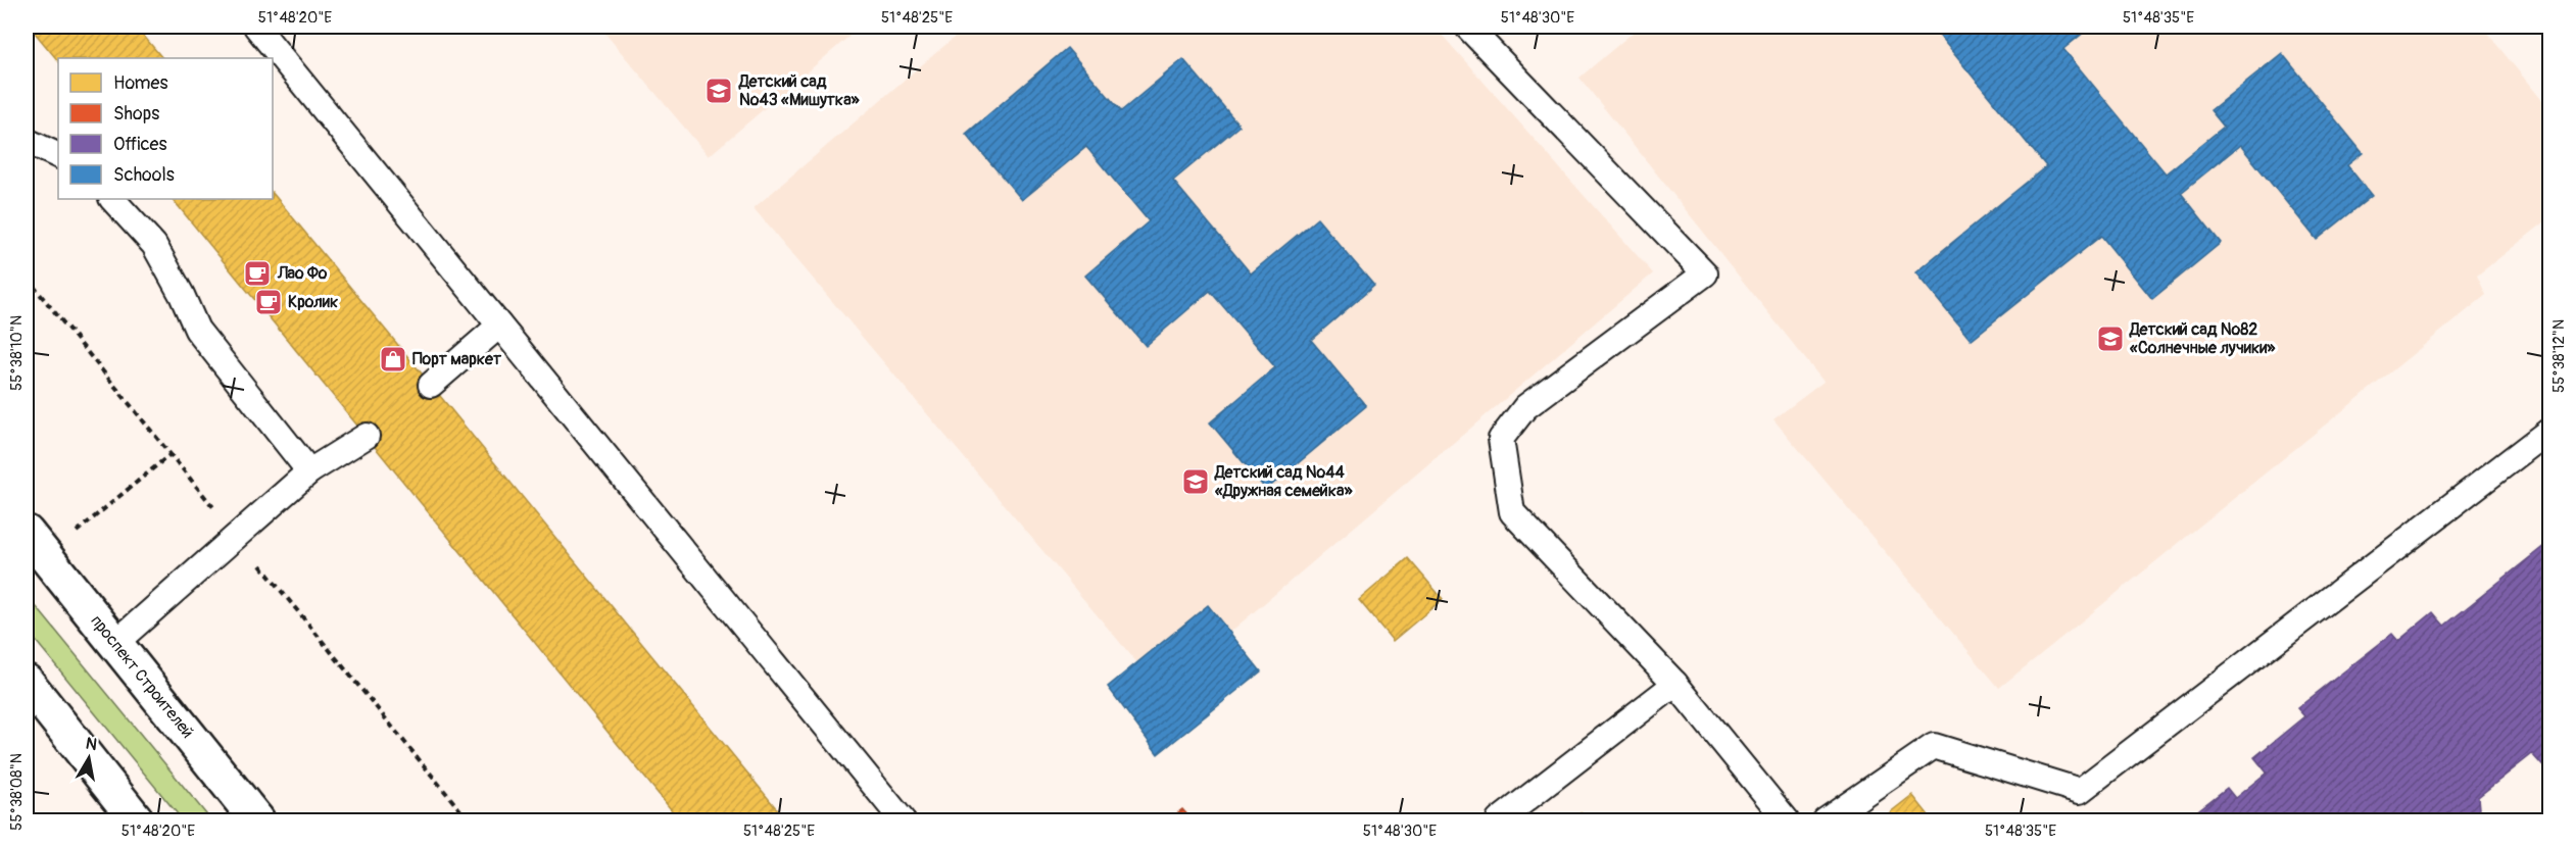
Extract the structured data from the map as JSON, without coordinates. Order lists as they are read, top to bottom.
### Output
{
  "streets": {
    "main road": ["проспект Строителей"]
  },
  "places": {
    "school or university": ["Детский сад №43 «Мишутка»", "Детский сад №82 «Солнечные лучики»", "Детский сад №44 «Дружная семейка»"],
    "cafe": ["Лао Фо", "Кролик"],
    "shop": ["Порт маркет"]
  },
  "legend": [
    "Homes",
    "Shops",
    "Offices",
    "Schools"
  ],
  "north": "top",
  "coordinates": [
    "51°48'20\"E",
    "51°48'25\"E",
    "51°48'30\"E",
    "51°48'35\"E",
    "55°38'10\"N",
    "55°38'12\"N",
    "55°38'08\"N"
  ]
}
